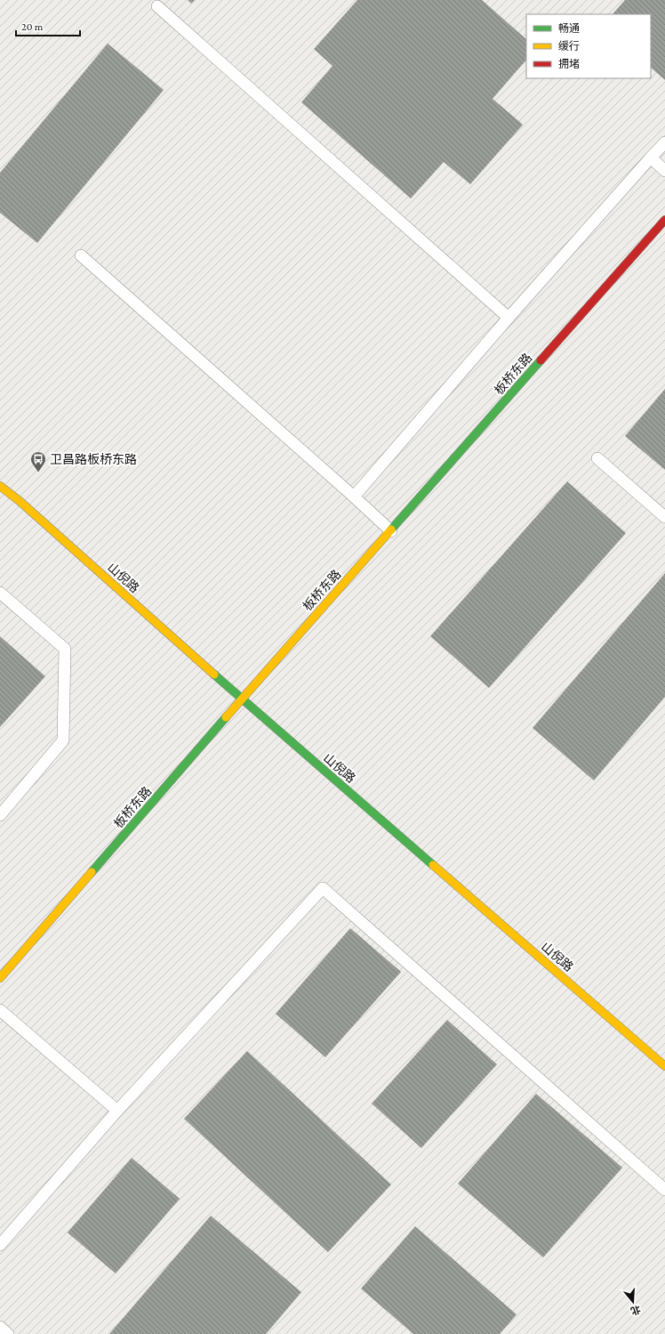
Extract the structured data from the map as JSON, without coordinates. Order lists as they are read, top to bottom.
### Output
{
  "streets": {
    "street": ["板桥东路", "山倪路"]
  },
  "crossings": [
    ["板桥东路", "山倪路"]
  ],
  "places": {
    "bus stop": ["卫昌路板桥东路"]
  },
  "legend": ["畅通", "缓行", "拥堵"],
  "scale_bar": "20 m",
  "north": "bottom"
}
